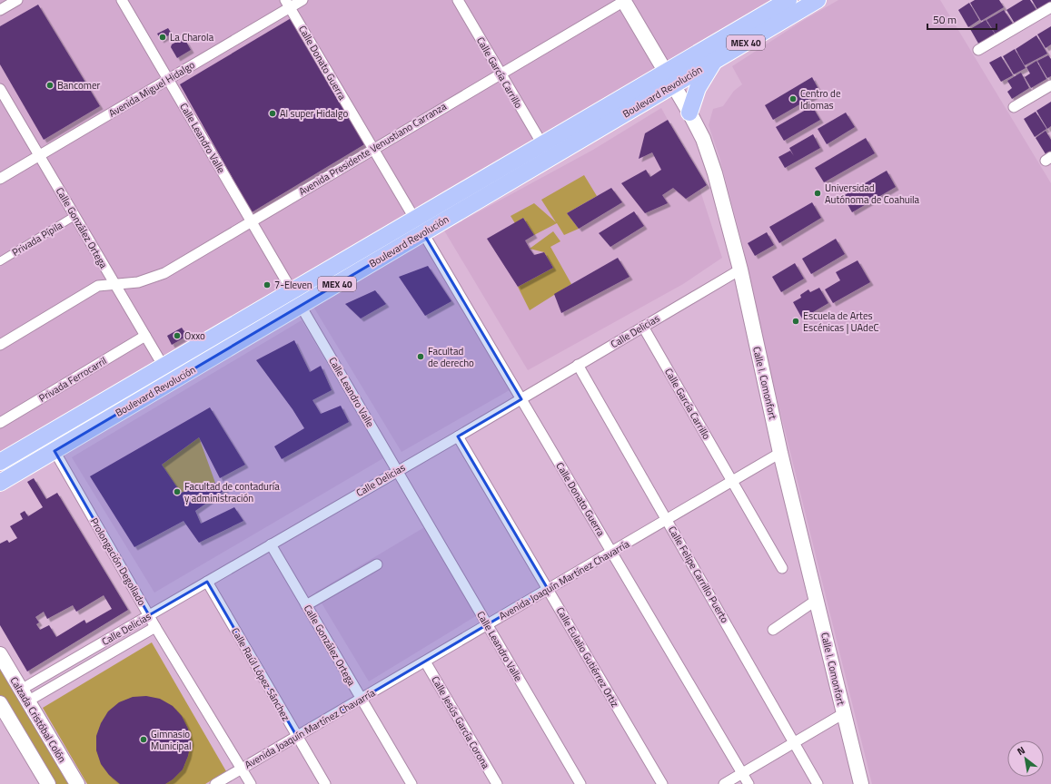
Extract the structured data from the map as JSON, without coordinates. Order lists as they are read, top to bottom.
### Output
{
  "streets": {
    "main road": [
      "MEX 40",
      "Boulevard Revolución",
      "Calle I. Comonfort",
      "Calzada Cristóbal Colón"
    ],
    "street": [
      "Calle Donato Guerra",
      "Calle García Carrillo",
      "Avenida Miguel Hidalgo",
      "Calle Leandro Valle",
      "Avenida Presidente Venustiano Carranza",
      "Calle González Ortega",
      "Privada Pípila",
      "Calle Delicias",
      "Privada Ferrocarril",
      "Prolongación Degollado",
      "Calle Felipe Carrillo Puerto",
      "Avenida Joaquín Martínez Chavarría",
      "Calle Eulalio Gutiérrez Ortiz",
      "Calle Raúl López Sánchez",
      "Calle Jesús García Corona"
    ]
  },
  "crossings": [
    ["MEX 40", "Calle Donato Guerra"],
    ["MEX 40", "Calle García Carrillo"],
    ["MEX 40", "Boulevard Revolución"],
    ["MEX 40", "Calle Leandro Valle"],
    ["MEX 40", "Calle González Ortega"],
    ["MEX 40", "Calle I. Comonfort"],
    ["Calle Donato Guerra", "Avenida Miguel Hidalgo"],
    ["Calle Donato Guerra", "Boulevard Revolución"],
    ["Calle Donato Guerra", "Avenida Presidente Venustiano Carranza"],
    ["Calle Donato Guerra", "Calle Delicias"],
    ["Calle Donato Guerra", "Avenida Joaquín Martínez Chavarría"],
    ["Calle García Carrillo", "Avenida Presidente Venustiano Carranza"],
    ["Calle García Carrillo", "Calle Delicias"],
    ["Calle García Carrillo", "Avenida Joaquín Martínez Chavarría"],
    ["Avenida Miguel Hidalgo", "Calle Leandro Valle"],
    ["Avenida Miguel Hidalgo", "Calle González Ortega"],
    ["Boulevard Revolución", "Calle Leandro Valle"],
    ["Boulevard Revolución", "Calle I. Comonfort"],
    ["Boulevard Revolución", "Prolongación Degollado"],
    ["Calle Leandro Valle", "Avenida Presidente Venustiano Carranza"],
    ["Calle Leandro Valle", "Calle Delicias"],
    ["Calle Leandro Valle", "Avenida Joaquín Martínez Chavarría"],
    ["Avenida Presidente Venustiano Carranza", "Calle González Ortega"],
    ["Avenida Presidente Venustiano Carranza", "Calle I. Comonfort"],
    ["Calle González Ortega", "Privada Pípila"],
    ["Calle González Ortega", "Calle Delicias"],
    ["Calle González Ortega", "Privada Ferrocarril"],
    ["Calle González Ortega", "Avenida Joaquín Martínez Chavarría"],
    ["Calle Delicias", "Calle I. Comonfort"],
    ["Calle Delicias", "Prolongación Degollado"],
    ["Calle Delicias", "Calle Felipe Carrillo Puerto"],
    ["Calle Delicias", "Calle Eulalio Gutiérrez Ortiz"],
    ["Calle Delicias", "Calle Raúl López Sánchez"],
    ["Calle Delicias", "Calzada Cristóbal Colón"],
    ["Calle I. Comonfort", "Avenida Joaquín Martínez Chavarría"],
    ["Prolongación Degollado", "Avenida Joaquín Martínez Chavarría"],
    ["Calle Felipe Carrillo Puerto", "Avenida Joaquín Martínez Chavarría"],
    ["Avenida Joaquín Martínez Chavarría", "Calle Eulalio Gutiérrez Ortiz"],
    ["Avenida Joaquín Martínez Chavarría", "Calle Raúl López Sánchez"],
    ["Avenida Joaquín Martínez Chavarría", "Calle Jesús García Corona"]
  ],
  "places": [
    "La Charola",
    "Bancomer",
    "Centro de Idiomas",
    "Al super Hidalgo",
    "Universidad Autónoma de Coahuila",
    "7-Eleven",
    "Escuela de Artes Escénicas | UAdeC",
    "Oxxo",
    "Facultad de derecho",
    "Facultad de contaduría y administración",
    "Gimnasio Municipal"
  ],
  "scale_bar": "50 m",
  "north": "top left"
}
